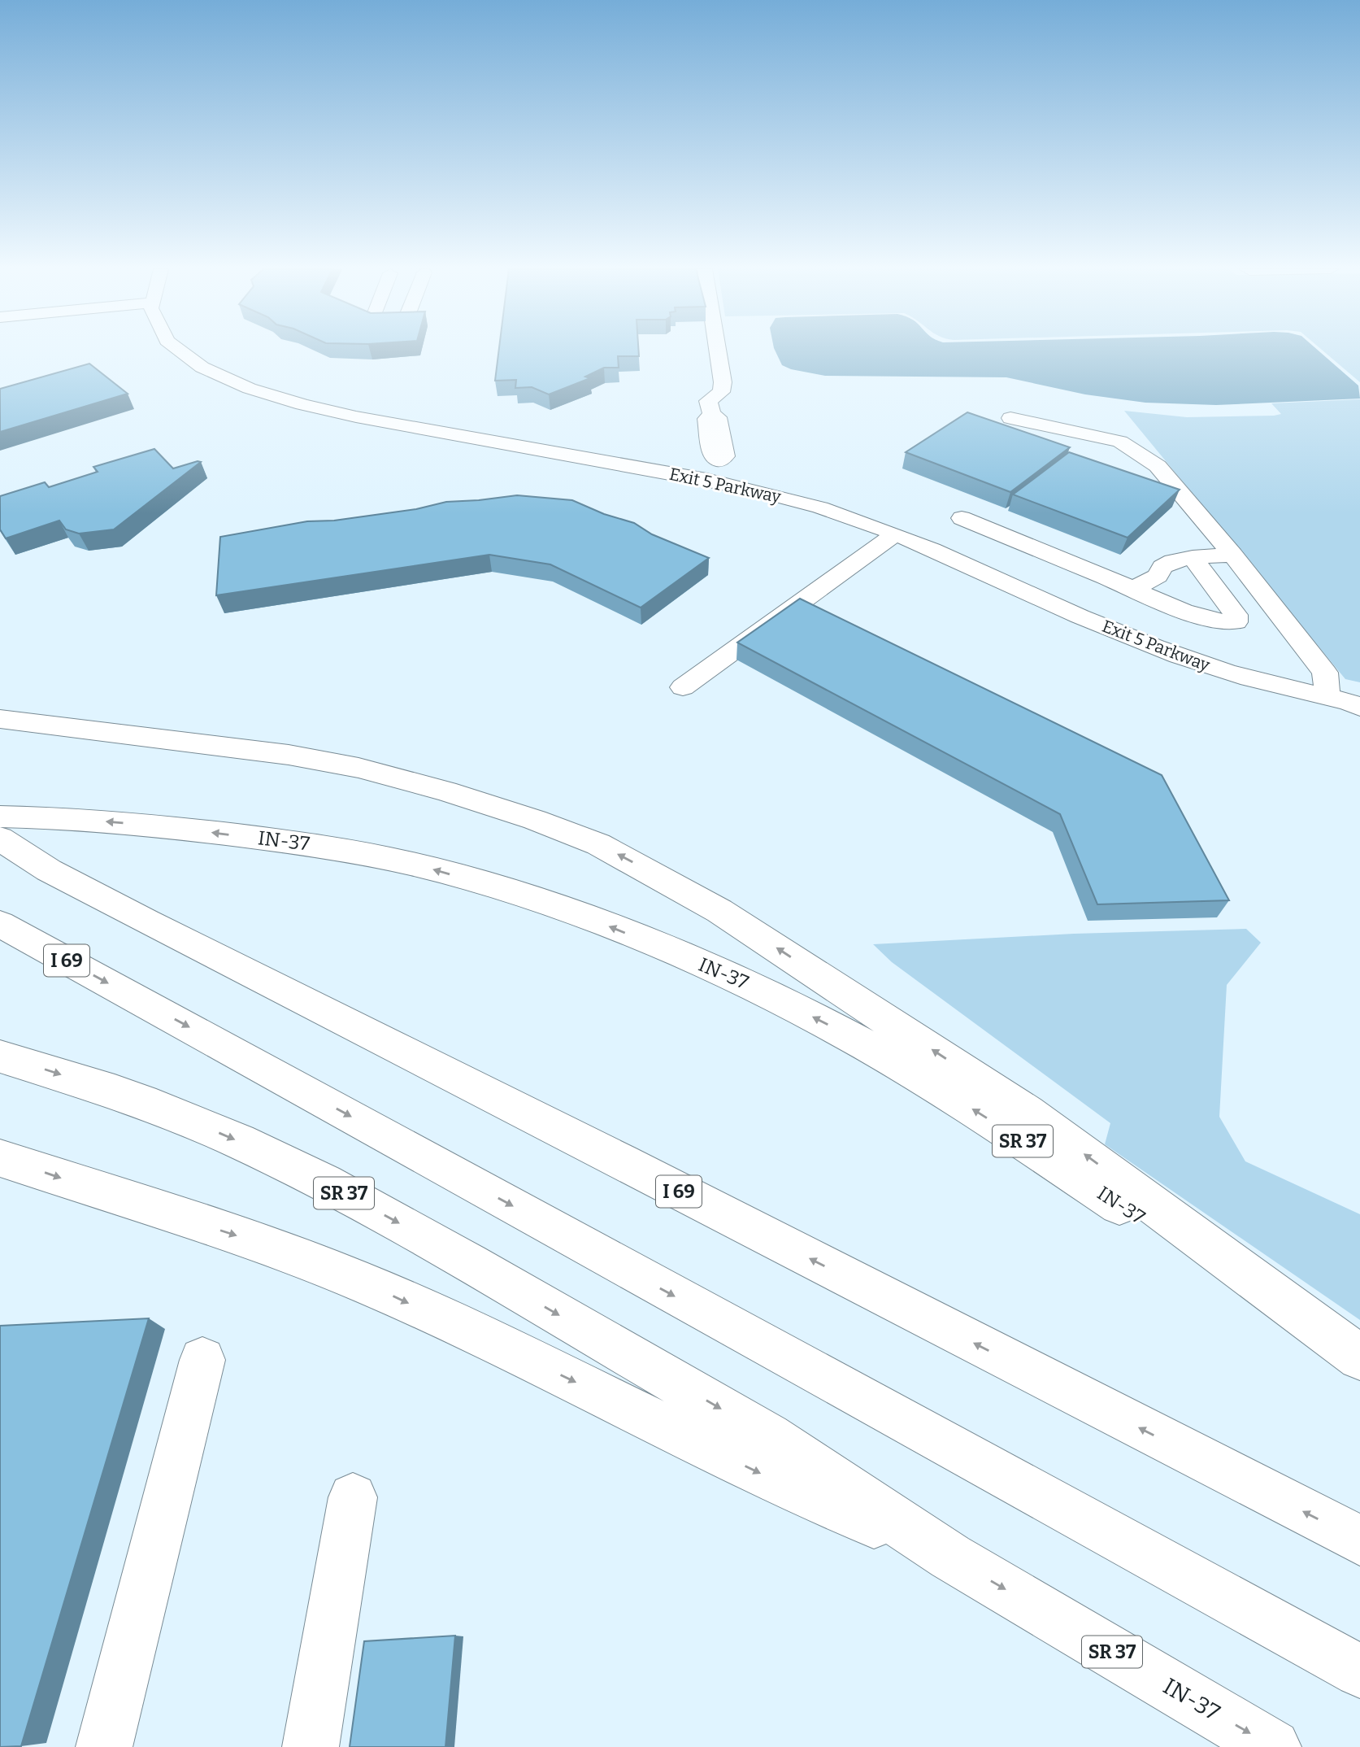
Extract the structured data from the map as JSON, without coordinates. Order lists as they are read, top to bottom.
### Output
{
  "streets": {
    "main road": [
      "Exit 5 Parkway",
      "IN-37",
      "I 69",
      "SR 37"
    ]
  }
}
